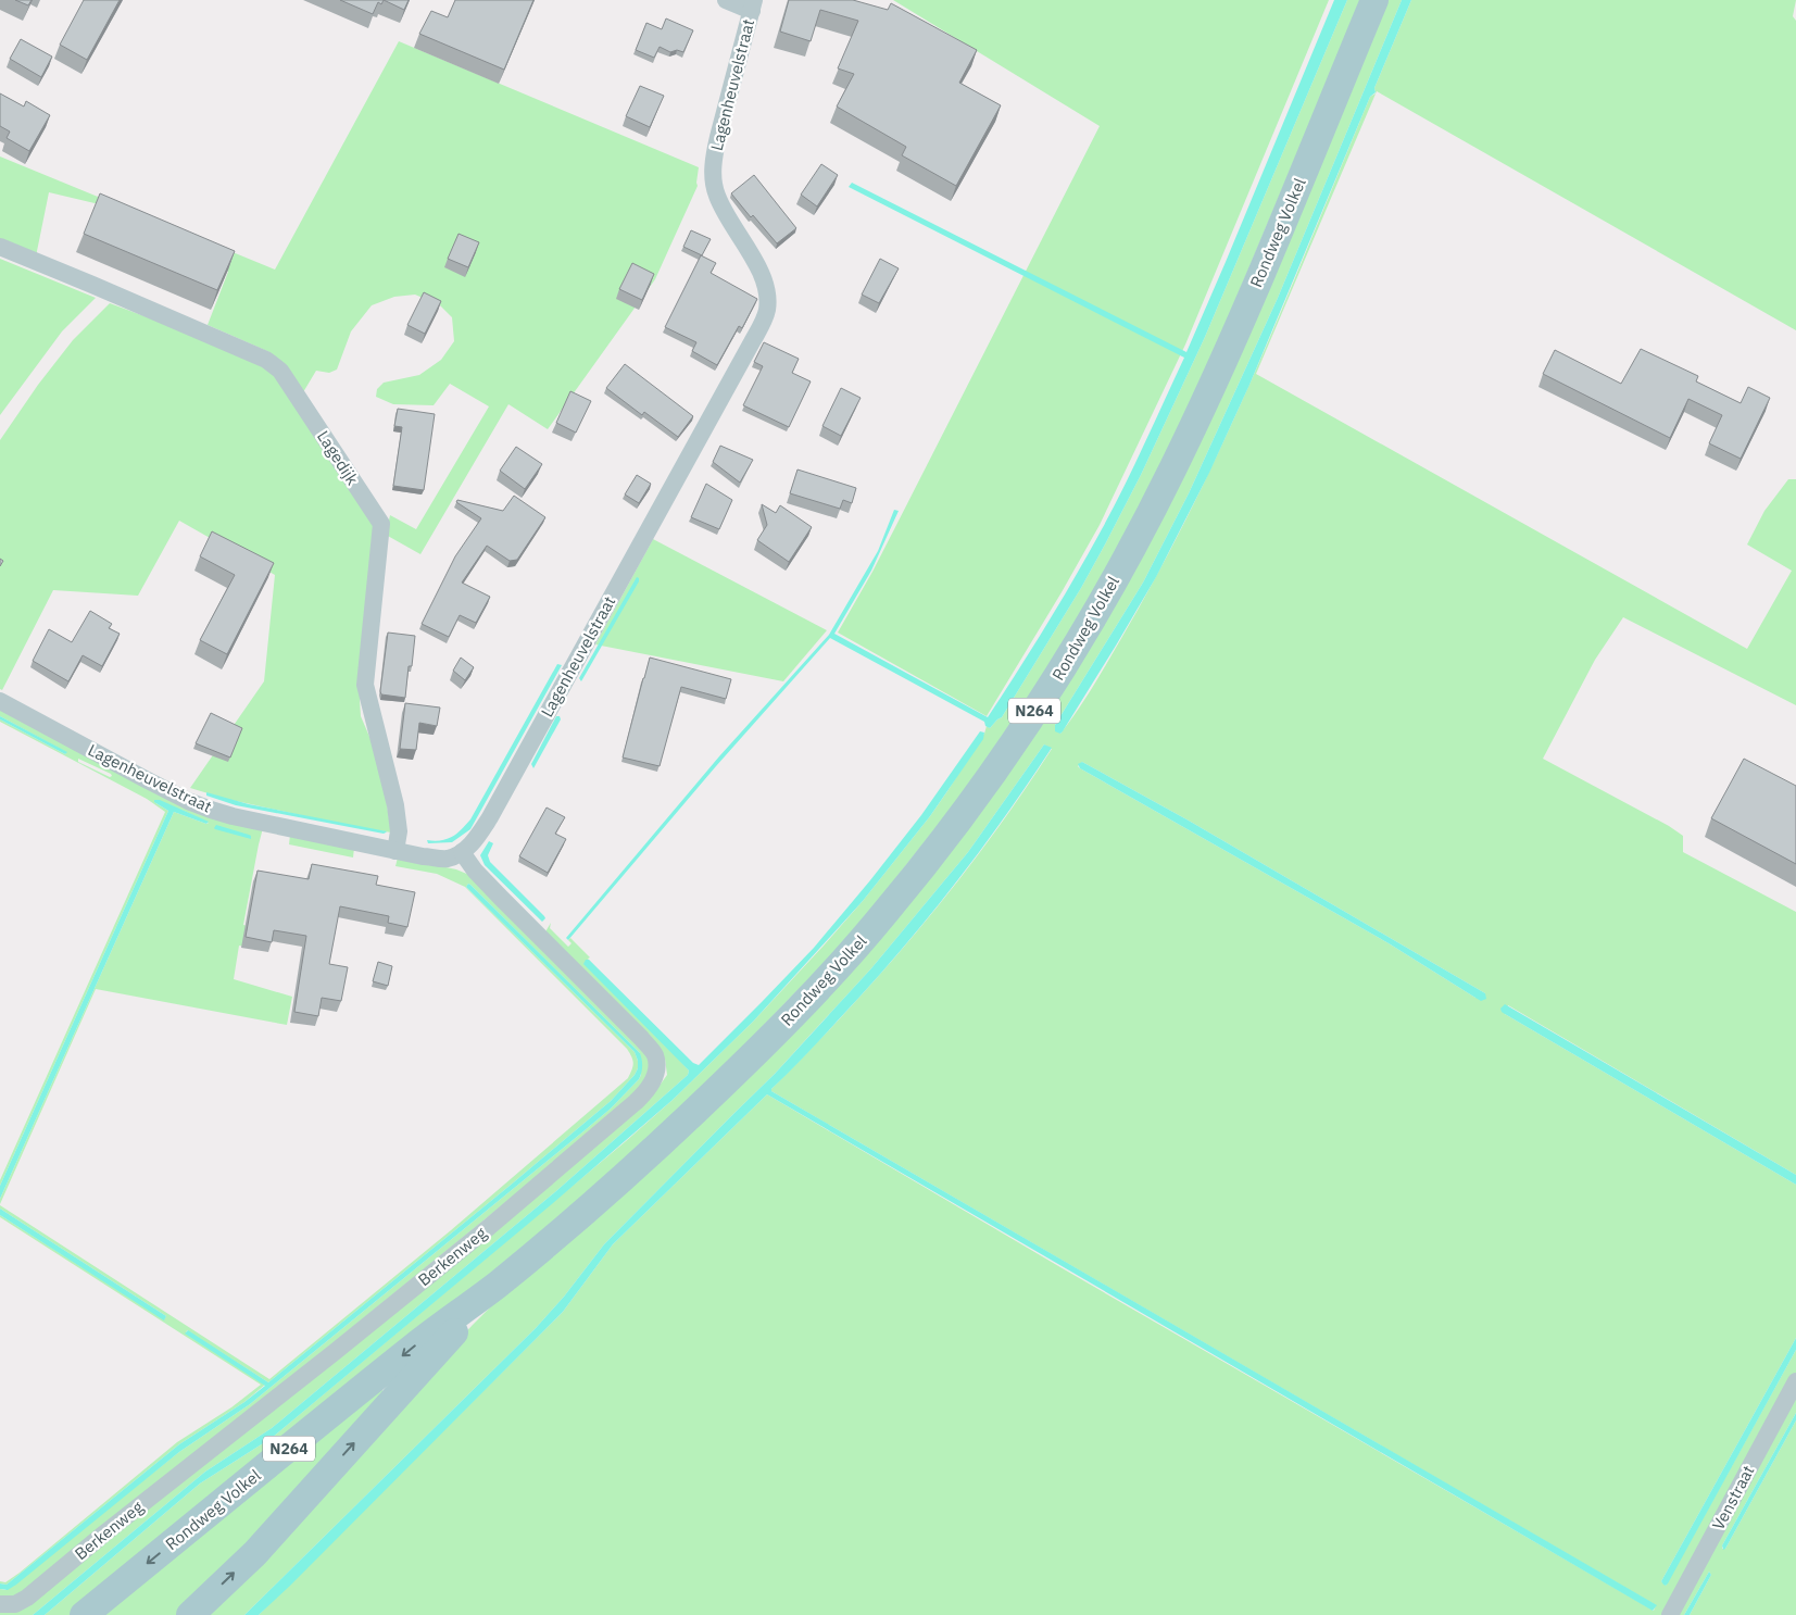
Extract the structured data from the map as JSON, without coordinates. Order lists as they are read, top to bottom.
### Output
{
  "streets": {
    "main road": ["Rondweg Volkel", "N264"],
    "street": [
      "Lagenheuvelstraat",
      "Lagedijk",
      "Berkenweg",
      "Venstraat"
    ]
  },
  "crossings": [
    ["Lagenheuvelstraat", "Lagedijk"],
    ["Lagenheuvelstraat", "Berkenweg"]
  ]
}
